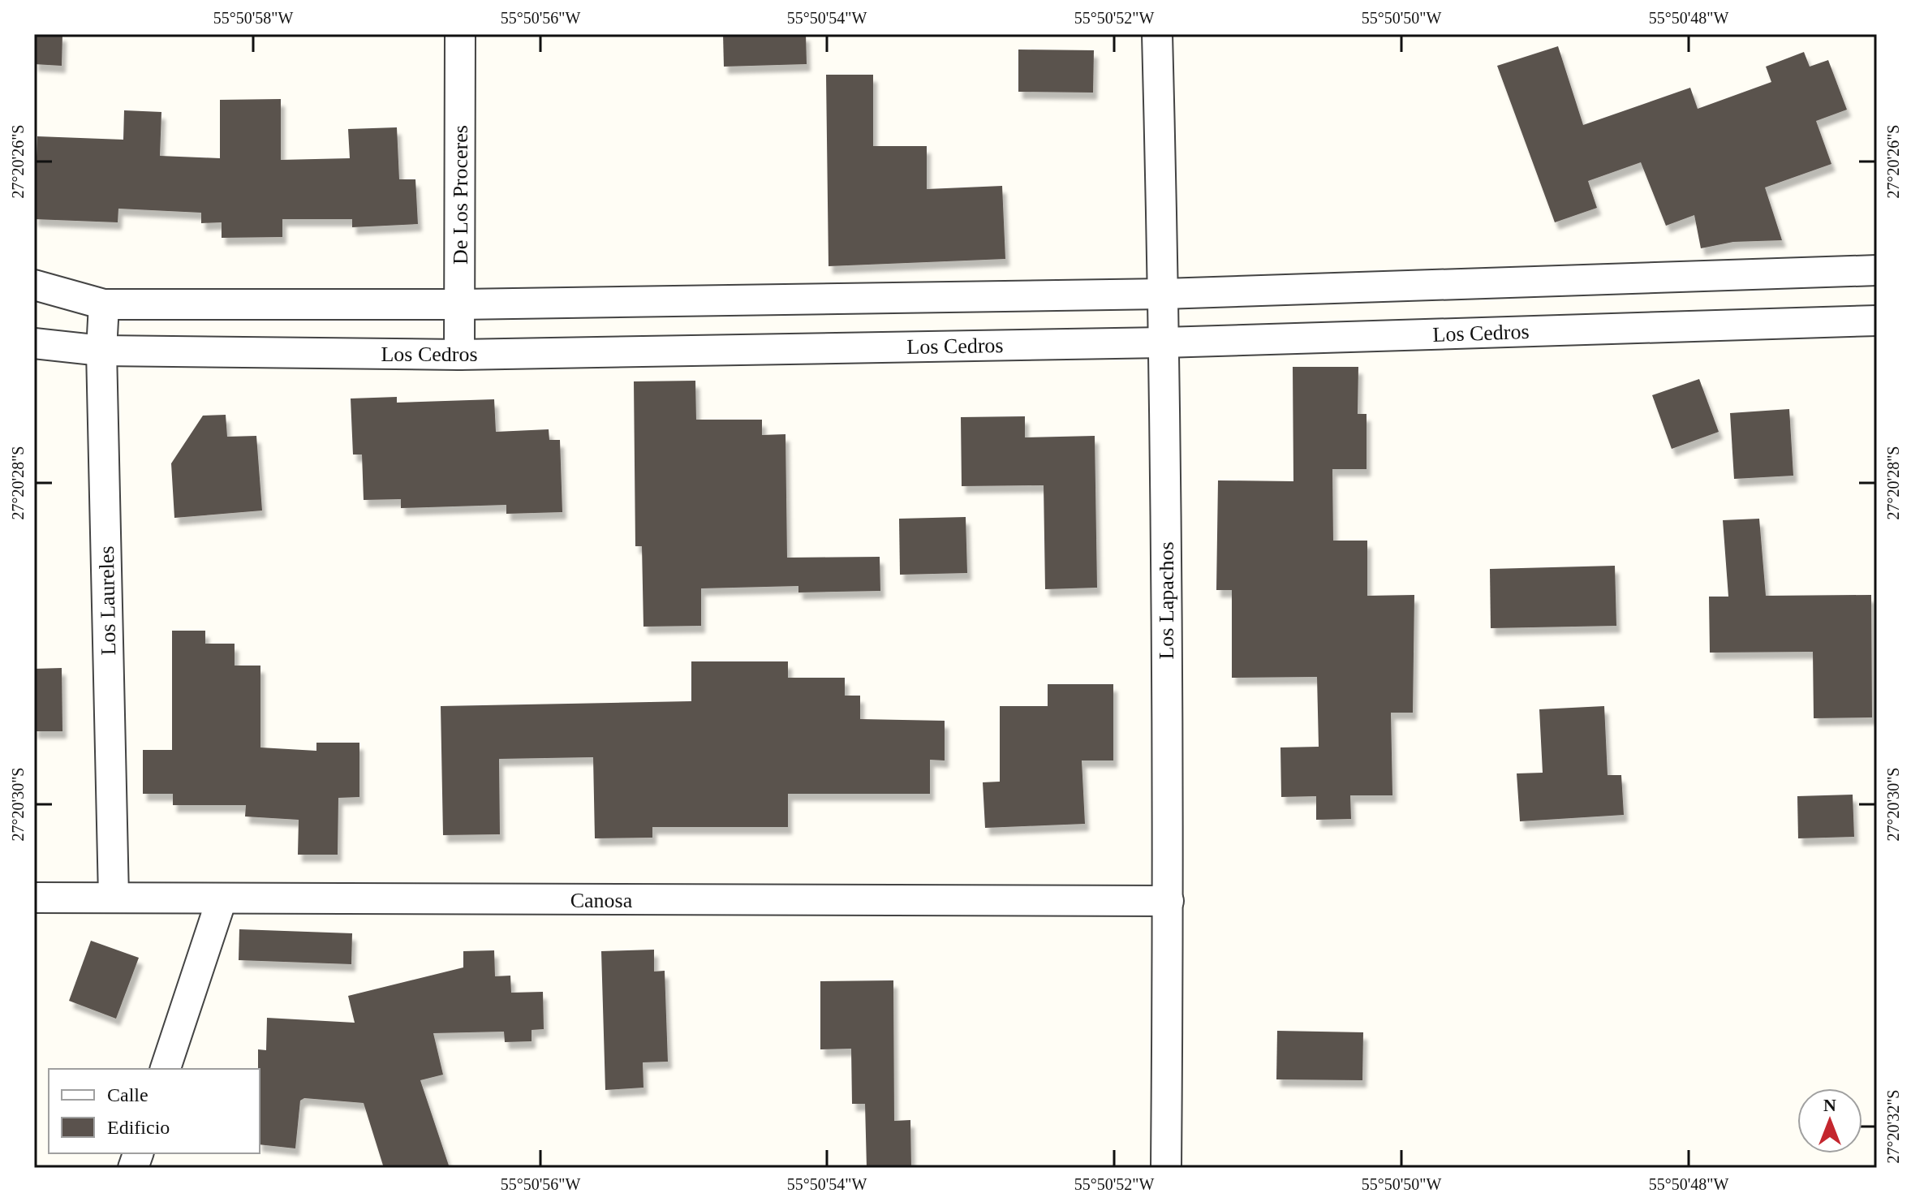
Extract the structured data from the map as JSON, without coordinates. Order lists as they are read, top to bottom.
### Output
{
  "streets": {
    "street": [
      "De Los Proceres",
      "Los Cedros",
      "Los Laureles",
      "Los Lapachos",
      "Canosa"
    ]
  },
  "crossings": [
    ["De Los Proceres", "Los Cedros"],
    ["Los Cedros", "Los Laureles"],
    ["Los Cedros", "Los Lapachos"],
    ["Los Laureles", "Canosa"],
    ["Los Lapachos", "Canosa"]
  ],
  "legend": ["Calle", "Edificio"],
  "north": "top",
  "coordinates": [
    "55°50'58\"W",
    "55°50'56\"W",
    "55°50'54\"W",
    "55°50'52\"W",
    "55°50'50\"W",
    "55°50'48\"W",
    "27°20'26\"S",
    "27°20'28\"S",
    "27°20'30\"S",
    "27°20'32\"S"
  ]
}
